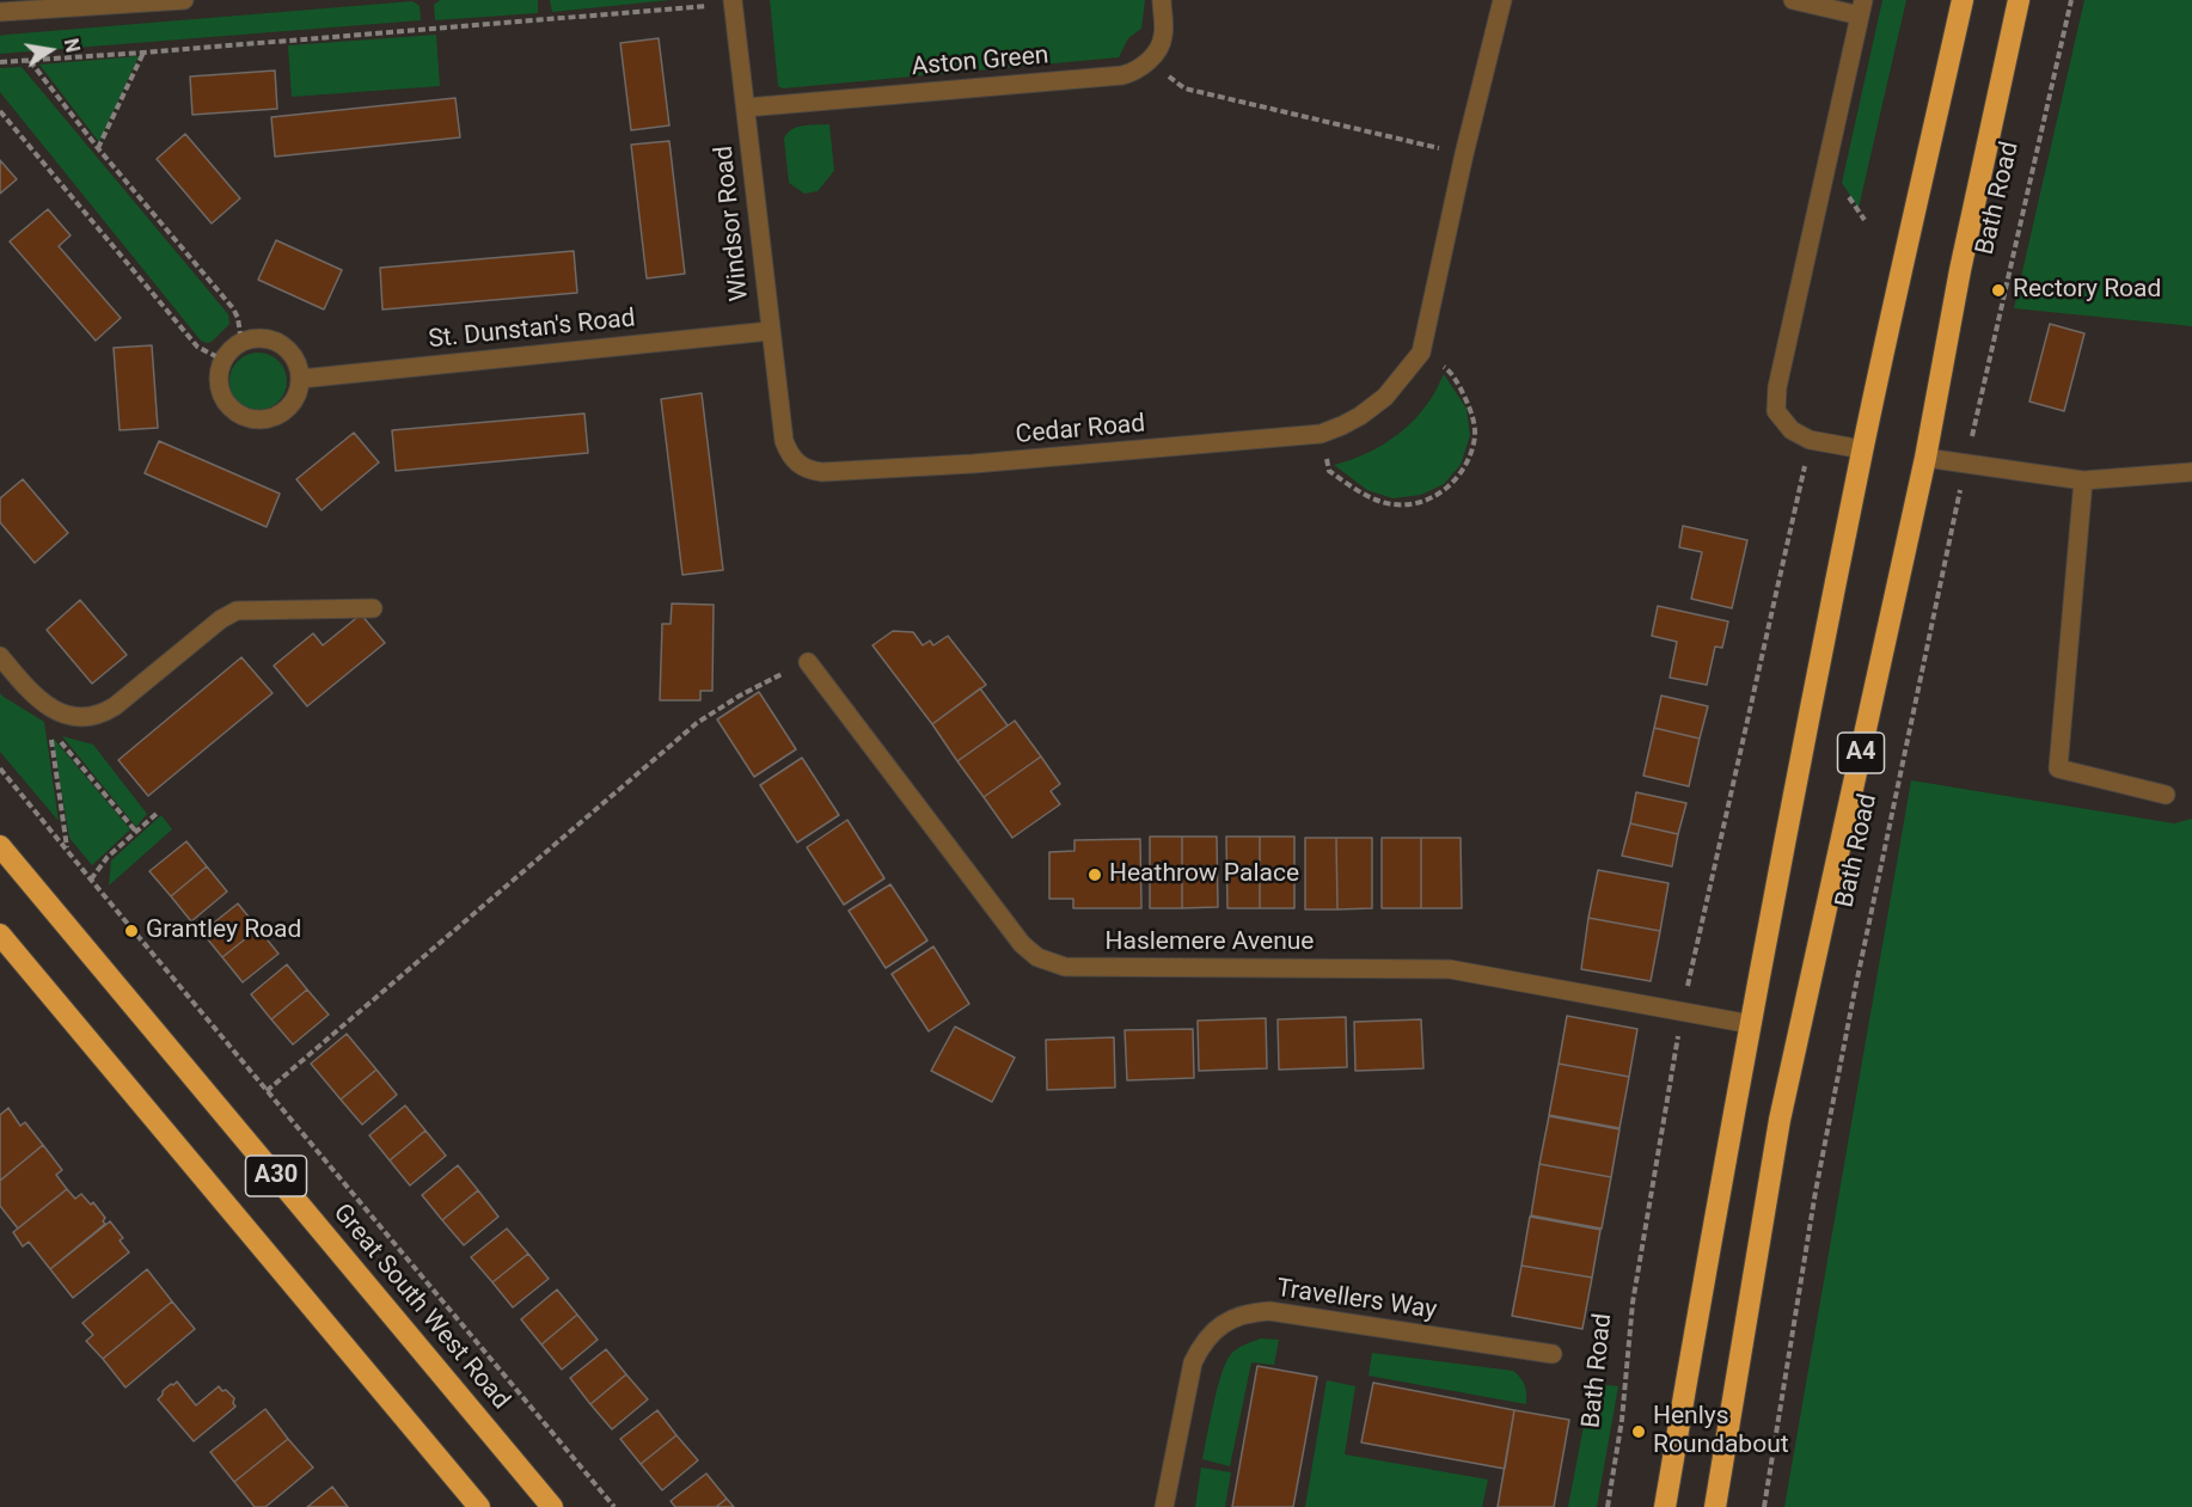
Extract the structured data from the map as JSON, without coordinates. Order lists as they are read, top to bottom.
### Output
{
  "streets": {
    "highway": [
      "Bath Road",
      "A4",
      "A30",
      "Great South West Road"
    ],
    "street": [
      "Aston Green",
      "Windsor Road",
      "St. Dunstan's Road",
      "Cedar Road",
      "Haslemere Avenue",
      "Travellers Way"
    ]
  },
  "crossings": [
    ["Aston Green", "Windsor Road"],
    ["Bath Road", "Haslemere Avenue"],
    ["Windsor Road", "St. Dunstan's Road"],
    ["Windsor Road", "Cedar Road"],
    ["A4", "Haslemere Avenue"]
  ],
  "places": [
    "Rectory Road",
    "Heathrow Palace",
    "Grantley Road",
    "Henlys Roundabout"
  ],
  "north": "right"
}
